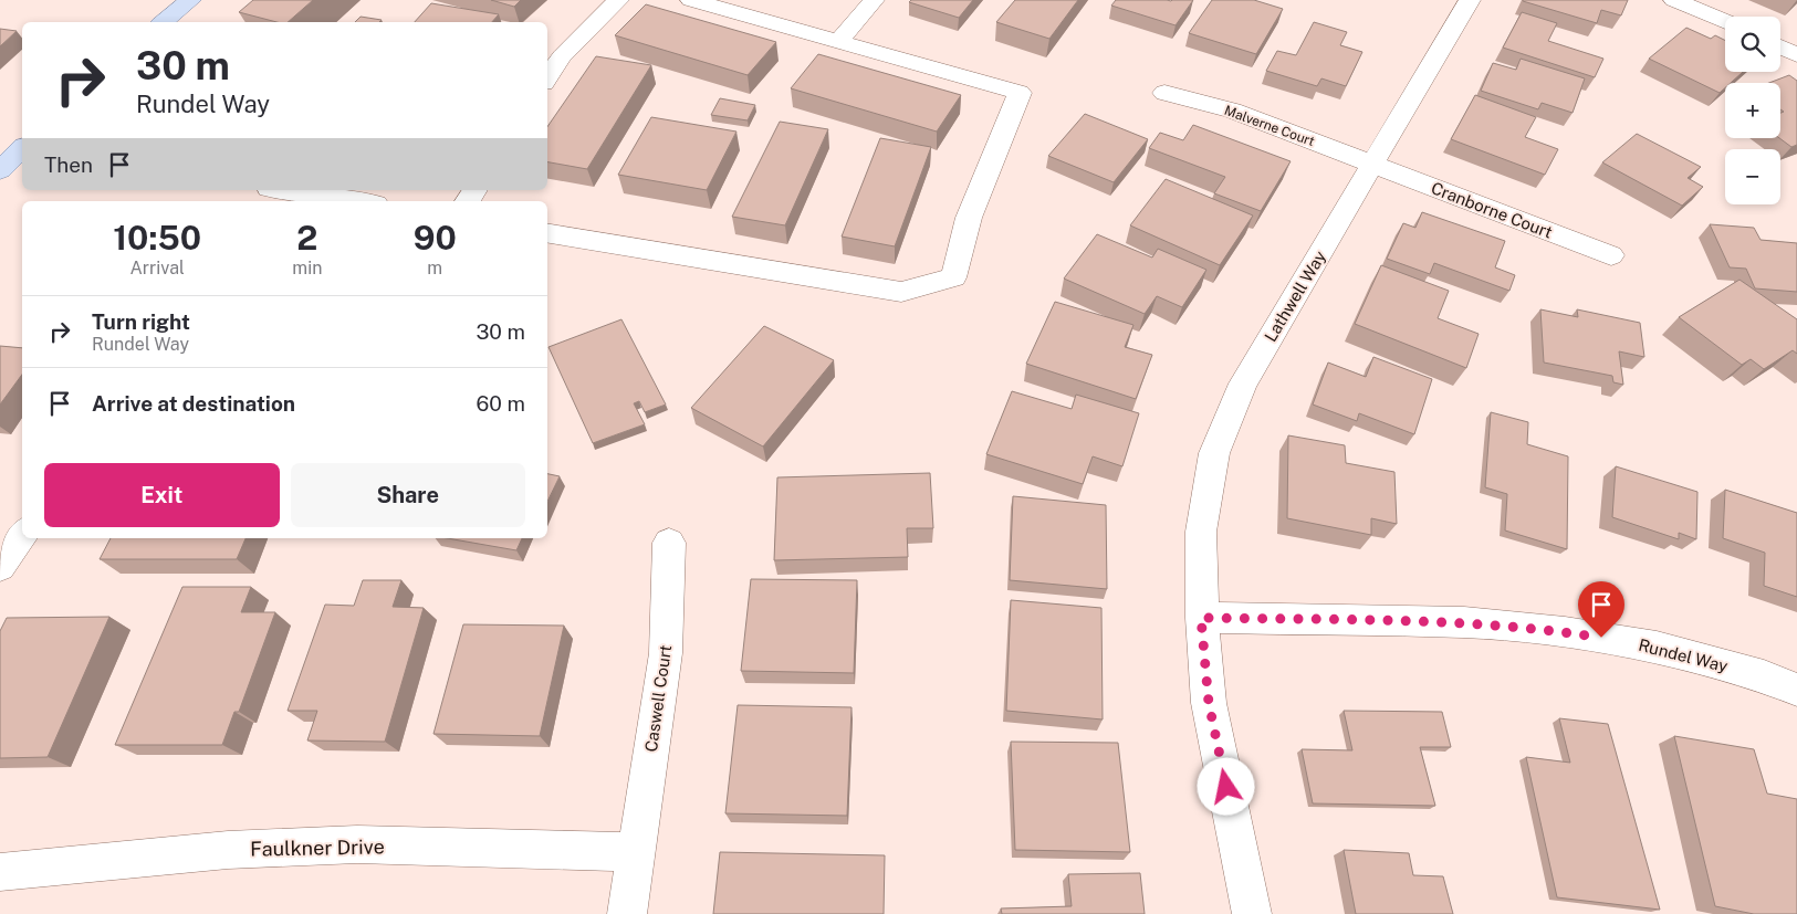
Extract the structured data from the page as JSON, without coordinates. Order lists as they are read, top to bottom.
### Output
{
  "streets": {
    "street": [
      "Malverne Court",
      "Cranborne Court",
      "Lathwell Way",
      "Rundel Way",
      "Caswell Court",
      "Faulkner Drive"
    ]
  },
  "crossings": [
    ["Malverne Court", "Cranborne Court"],
    ["Malverne Court", "Lathwell Way"],
    ["Cranborne Court", "Lathwell Way"],
    ["Lathwell Way", "Rundel Way"],
    ["Caswell Court", "Faulkner Drive"]
  ],
  "page": {
    "map_buttons": ["+", "−"],
    "turn": ["30 m", "Rundel Way"],
    "then": "Then",
    "eta": [
      "10:50",
      "Arrival",
      "2",
      "min",
      "90",
      "m"
    ],
    "list": [
      {
        "name": "Turn right",
        "note": "Rundel Way",
        "value": "30 m"
      },
      {
        "name": "Arrive at destination",
        "value": "60 m"
      }
    ],
    "buttons": ["Exit", "Share"]
  }
}
